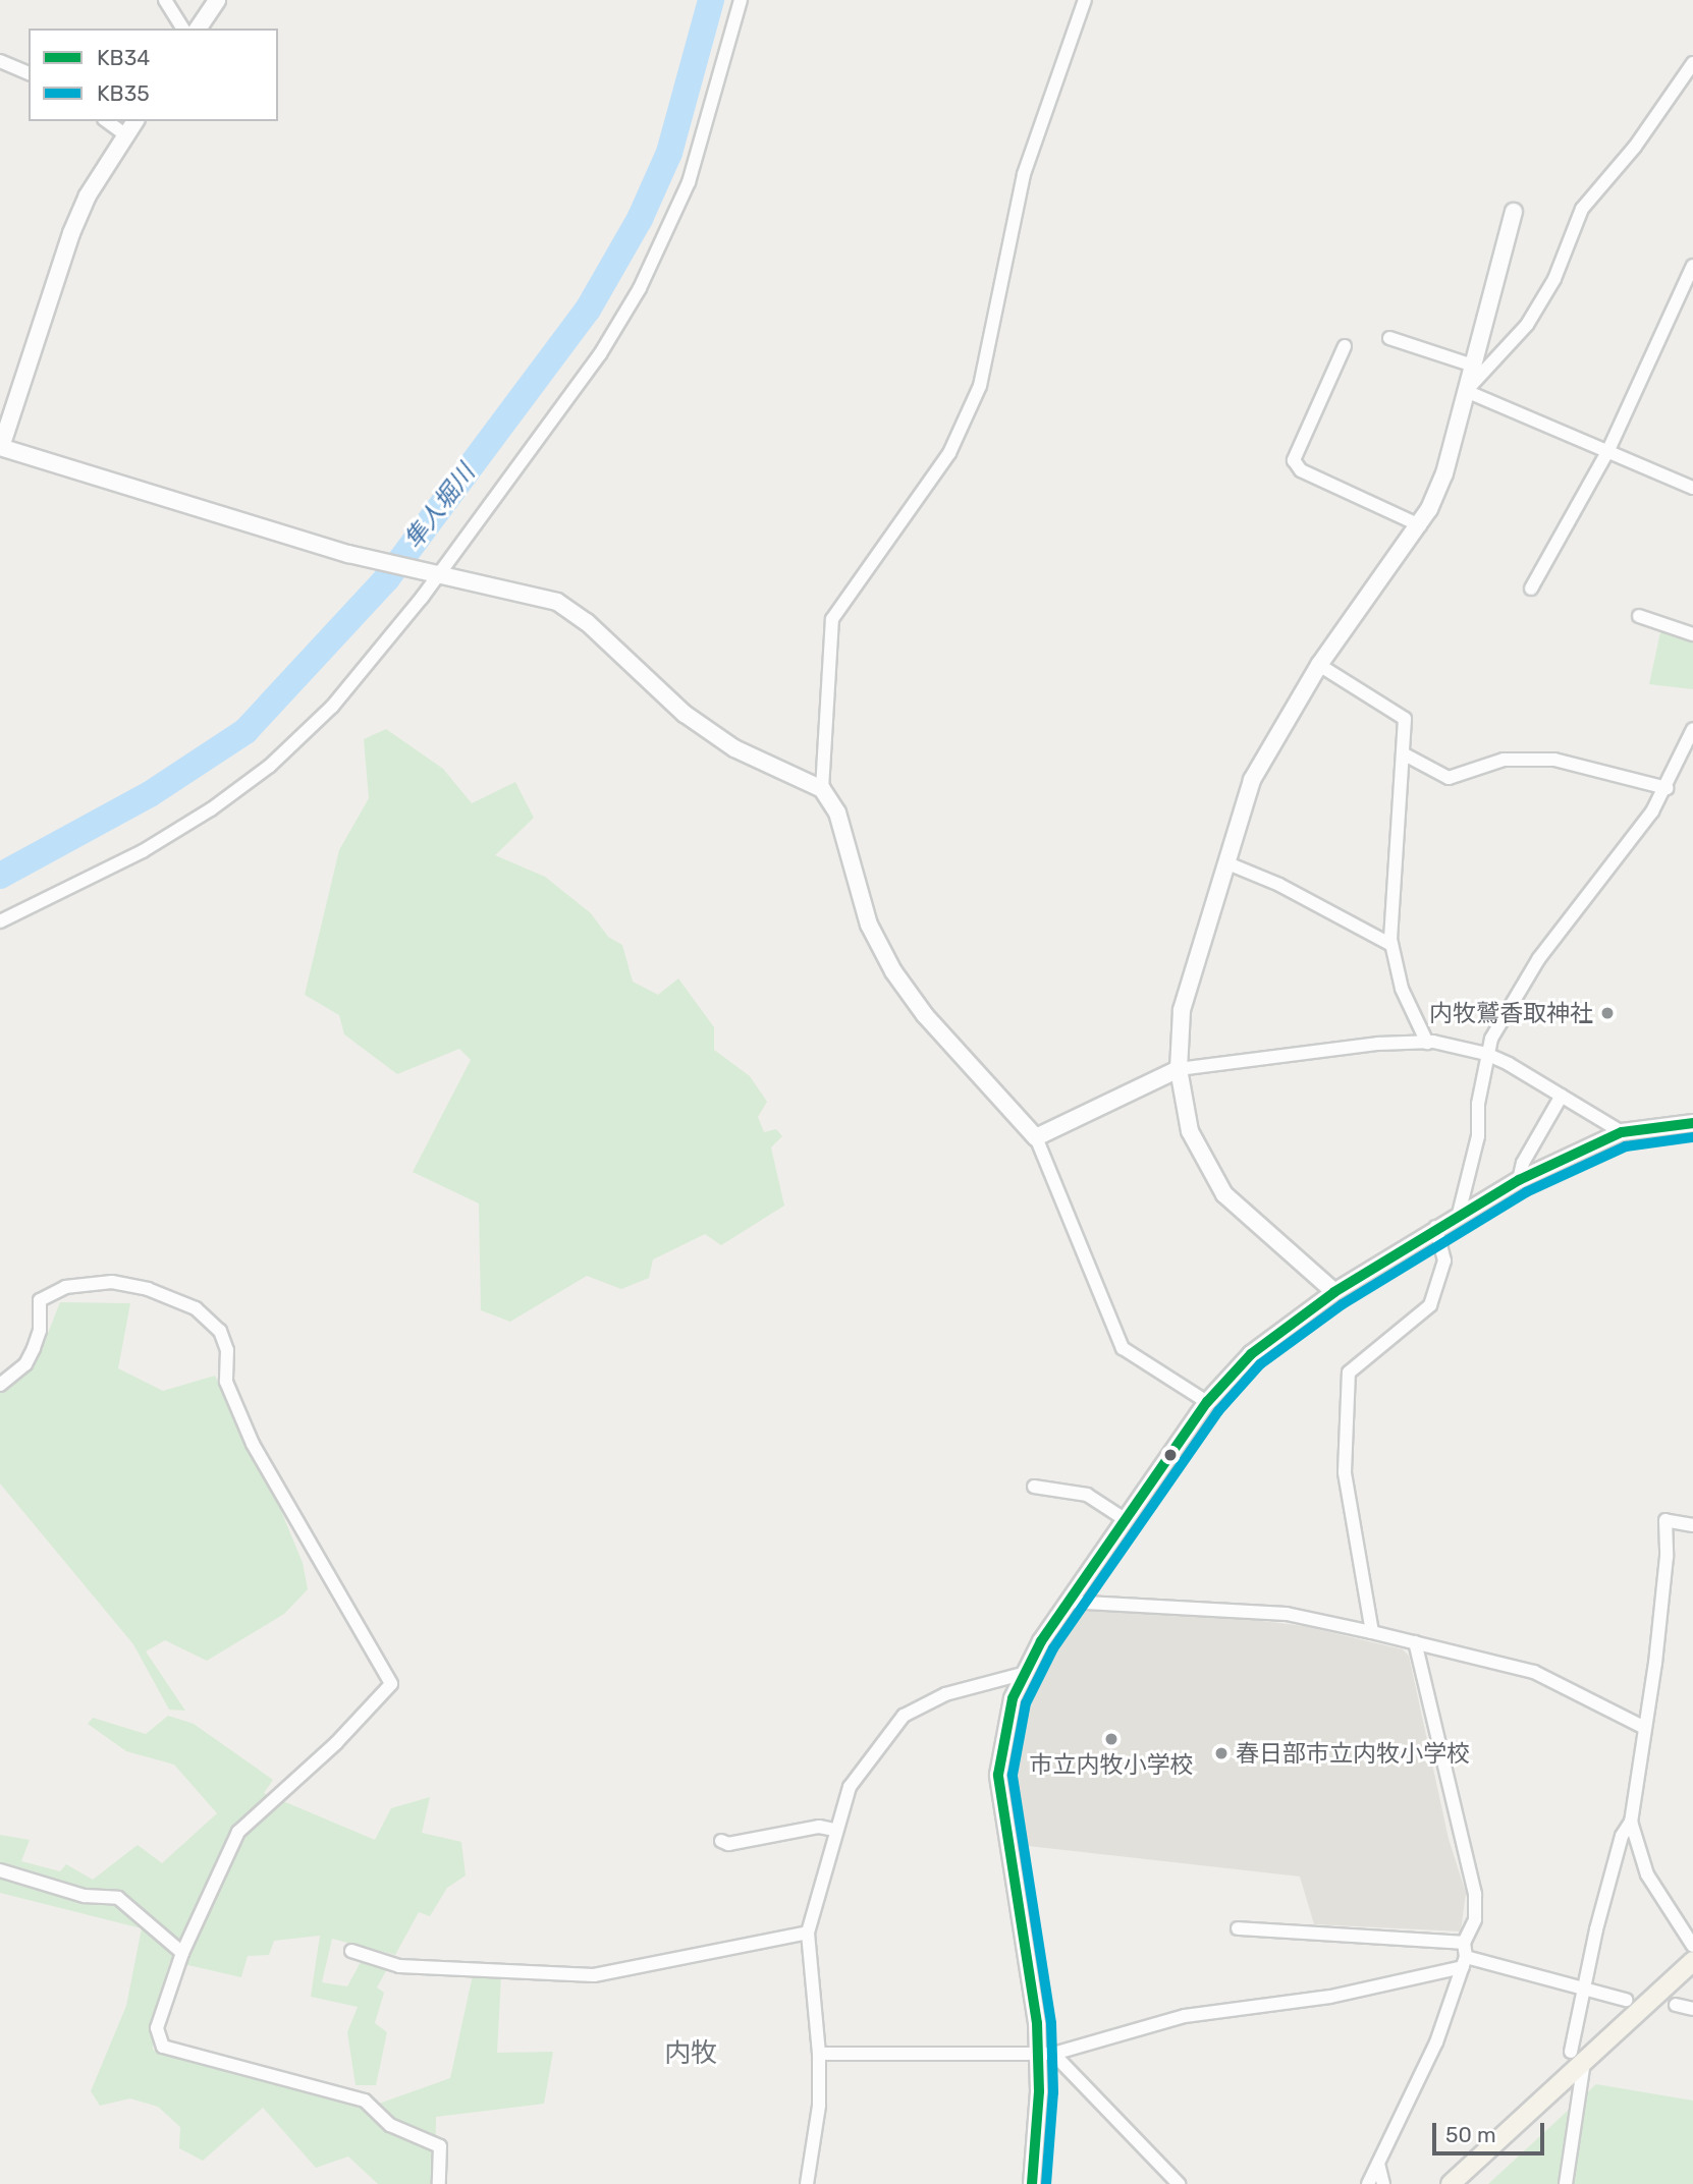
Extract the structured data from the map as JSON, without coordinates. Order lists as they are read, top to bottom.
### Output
{
  "districts": ["内牧"],
  "water": ["隼人堀川"],
  "places": ["内牧鷲香取神社", "市立内牧小学校", "春日部市立内牧小学校"],
  "lines": ["transit line KB34", "transit line KB35"],
  "legend": ["KB34", "KB35"],
  "scale_bar": "50 m"
}
